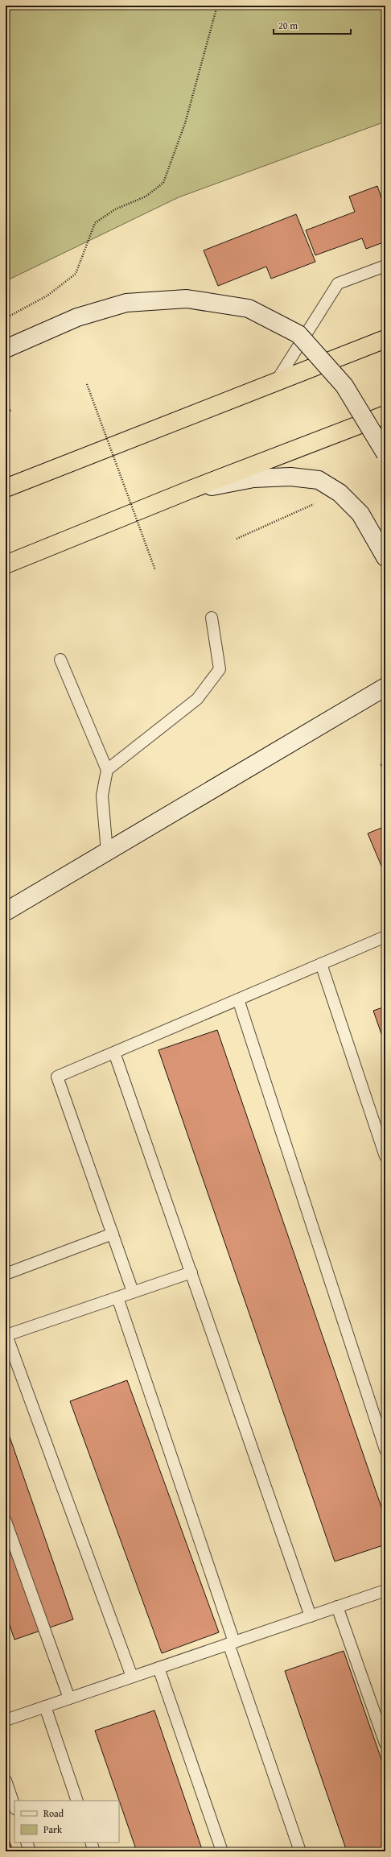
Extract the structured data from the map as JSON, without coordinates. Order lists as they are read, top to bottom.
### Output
{
  "legend": ["Road", "Park"],
  "scale_bar": "20 m"
}
